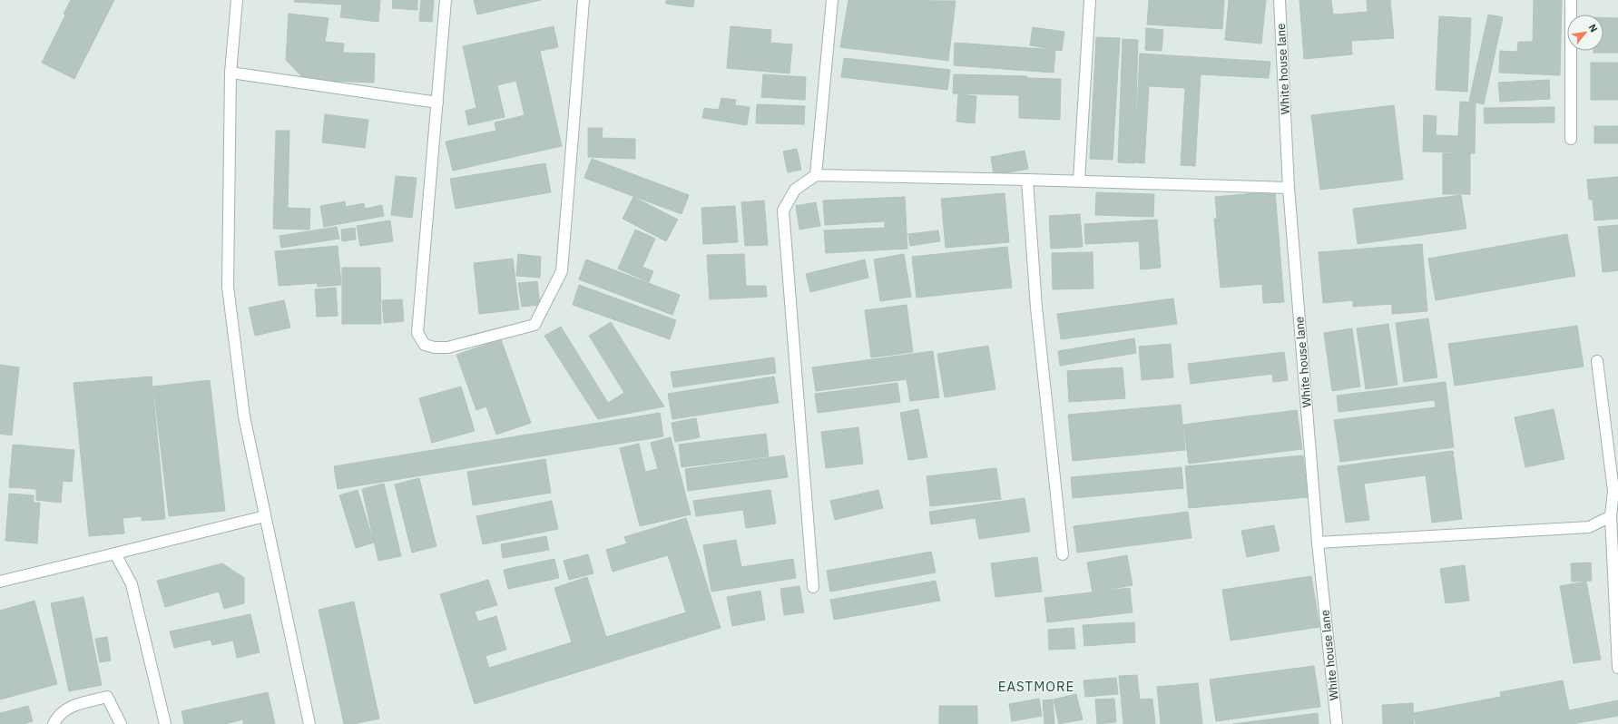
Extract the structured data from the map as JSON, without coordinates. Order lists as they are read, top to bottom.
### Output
{
  "streets": {
    "street": ["White house lane"]
  },
  "districts": ["EASTMORE"],
  "north": "top right"
}
